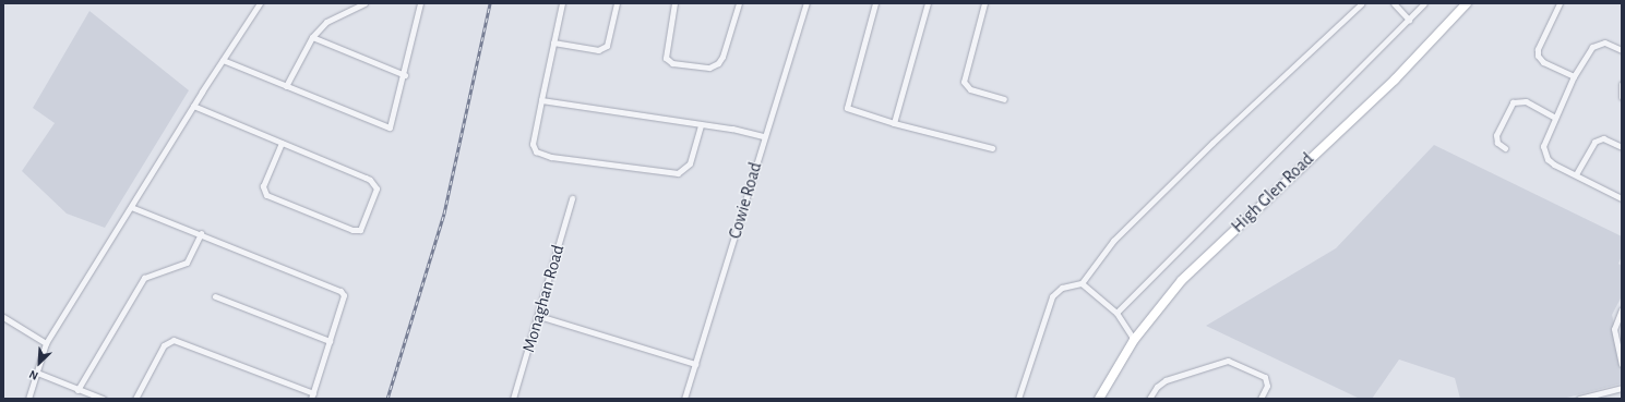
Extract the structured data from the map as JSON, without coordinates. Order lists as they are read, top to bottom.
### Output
{
  "streets": {
    "main road": ["High Glen Road"],
    "street": ["Cowie Road", "Monaghan Road"]
  },
  "north": "bottom left"
}
